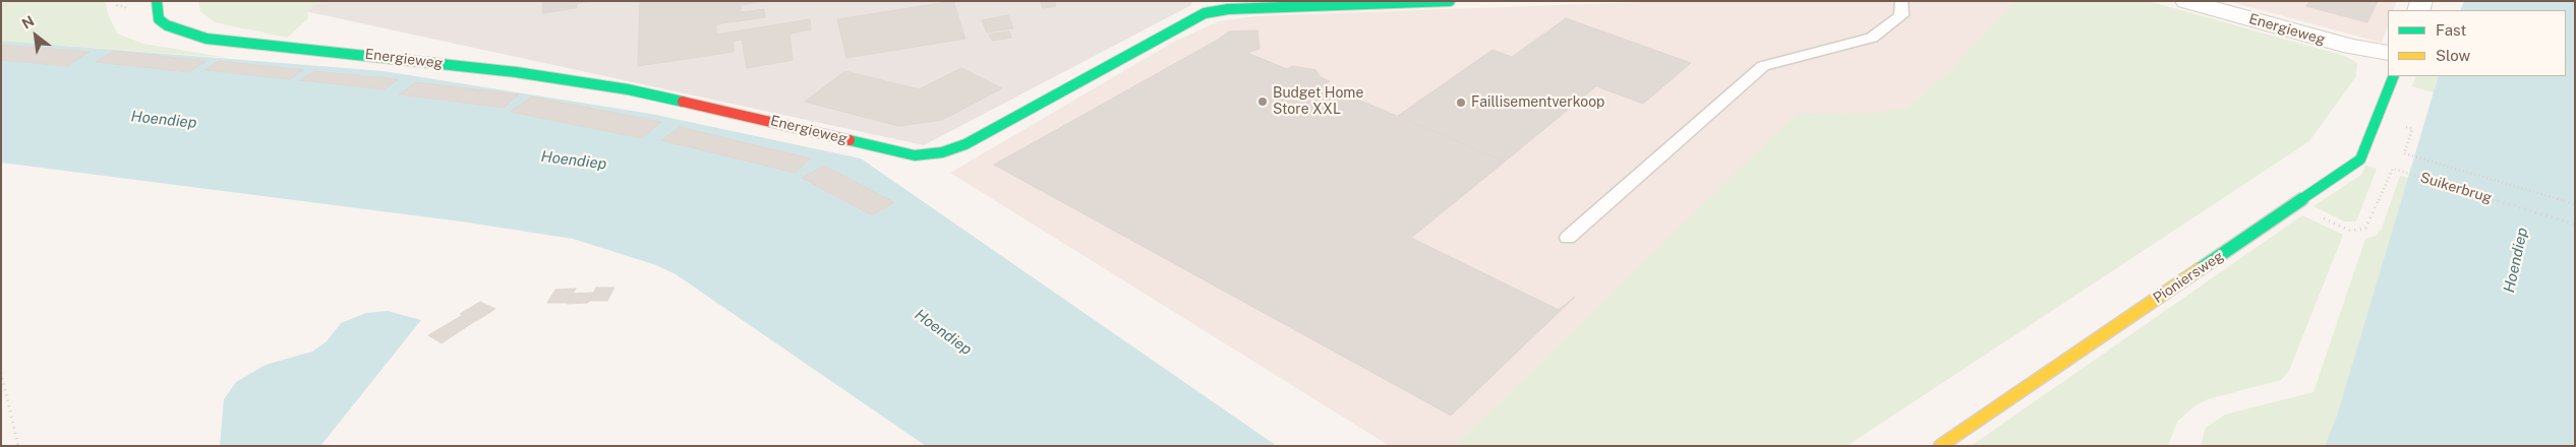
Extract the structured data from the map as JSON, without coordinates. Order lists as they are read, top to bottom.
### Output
{
  "streets": {
    "street": ["Energieweg", "Pioniersweg"],
    "path": ["Suikerbrug"]
  },
  "crossings": [
    ["Suikerbrug", "Pioniersweg"]
  ],
  "water": ["Hoendiep"],
  "places": ["Budget Home Store XXL", "Faillisementverkoop"],
  "legend": ["Fast", "Slow"],
  "north": "top left"
}
